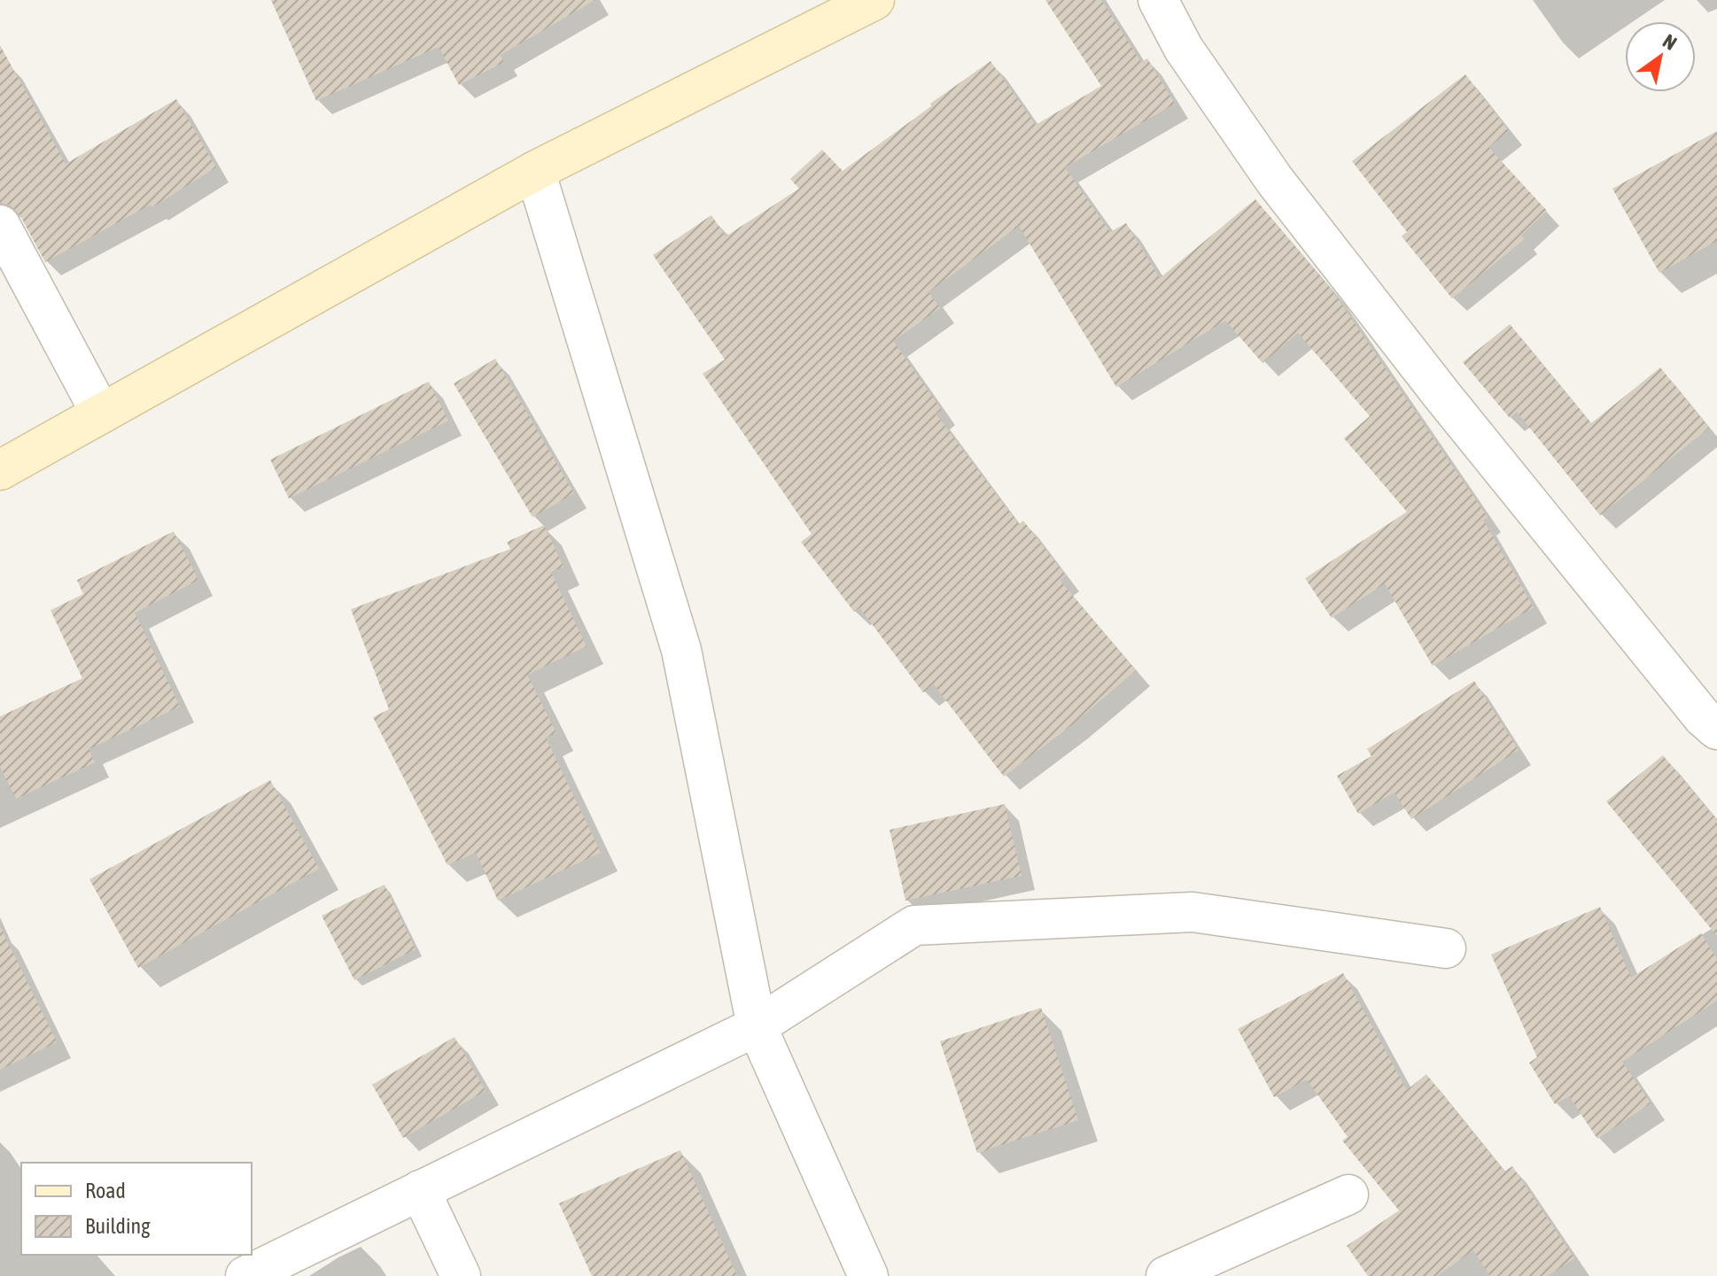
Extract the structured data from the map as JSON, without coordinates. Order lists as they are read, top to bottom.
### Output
{
  "legend": ["Road", "Building"],
  "north": "top right"
}
